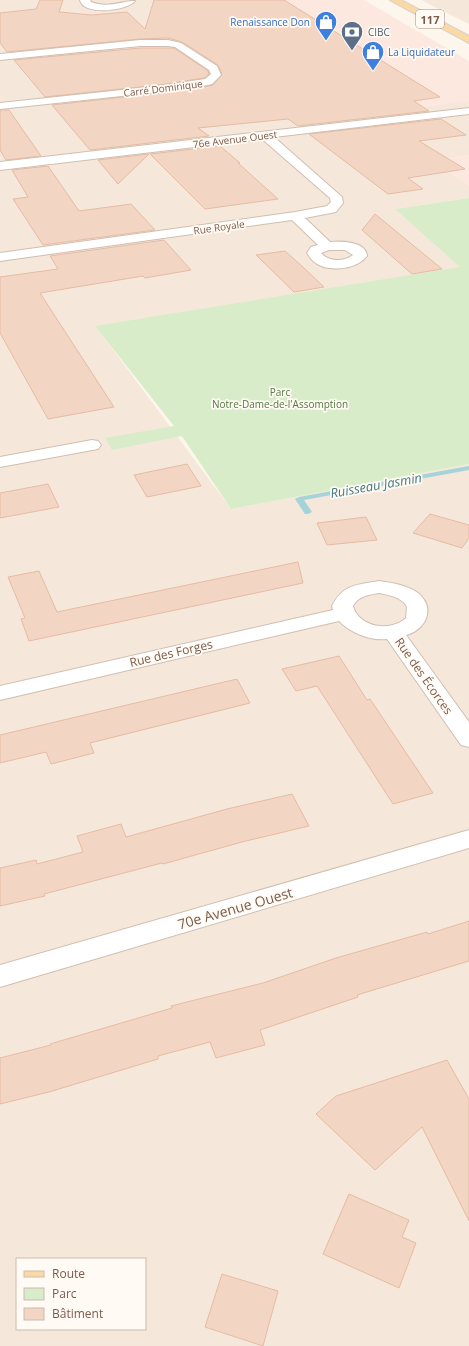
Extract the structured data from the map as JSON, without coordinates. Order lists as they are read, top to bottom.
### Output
{
  "streets": {
    "main road": ["117"],
    "street": [
      "Carré Dominique",
      "76e Avenue Ouest",
      "Rue Royale",
      "Rue des Forges",
      "Rue des Écorces",
      "70e Avenue Ouest"
    ]
  },
  "crossings": [
    ["76e Avenue Ouest", "Rue Royale"],
    ["Rue des Forges", "Rue des Écorces"]
  ],
  "water": ["Ruisseau Jasmin"],
  "parks": ["Parc Notre-Dame-de-l'Assomption"],
  "places": {
    "shop": ["Renaissance Don", "La Liquidateur"],
    "bank": ["CIBC"]
  },
  "legend": ["Route", "Parc", "Bâtiment"]
}
